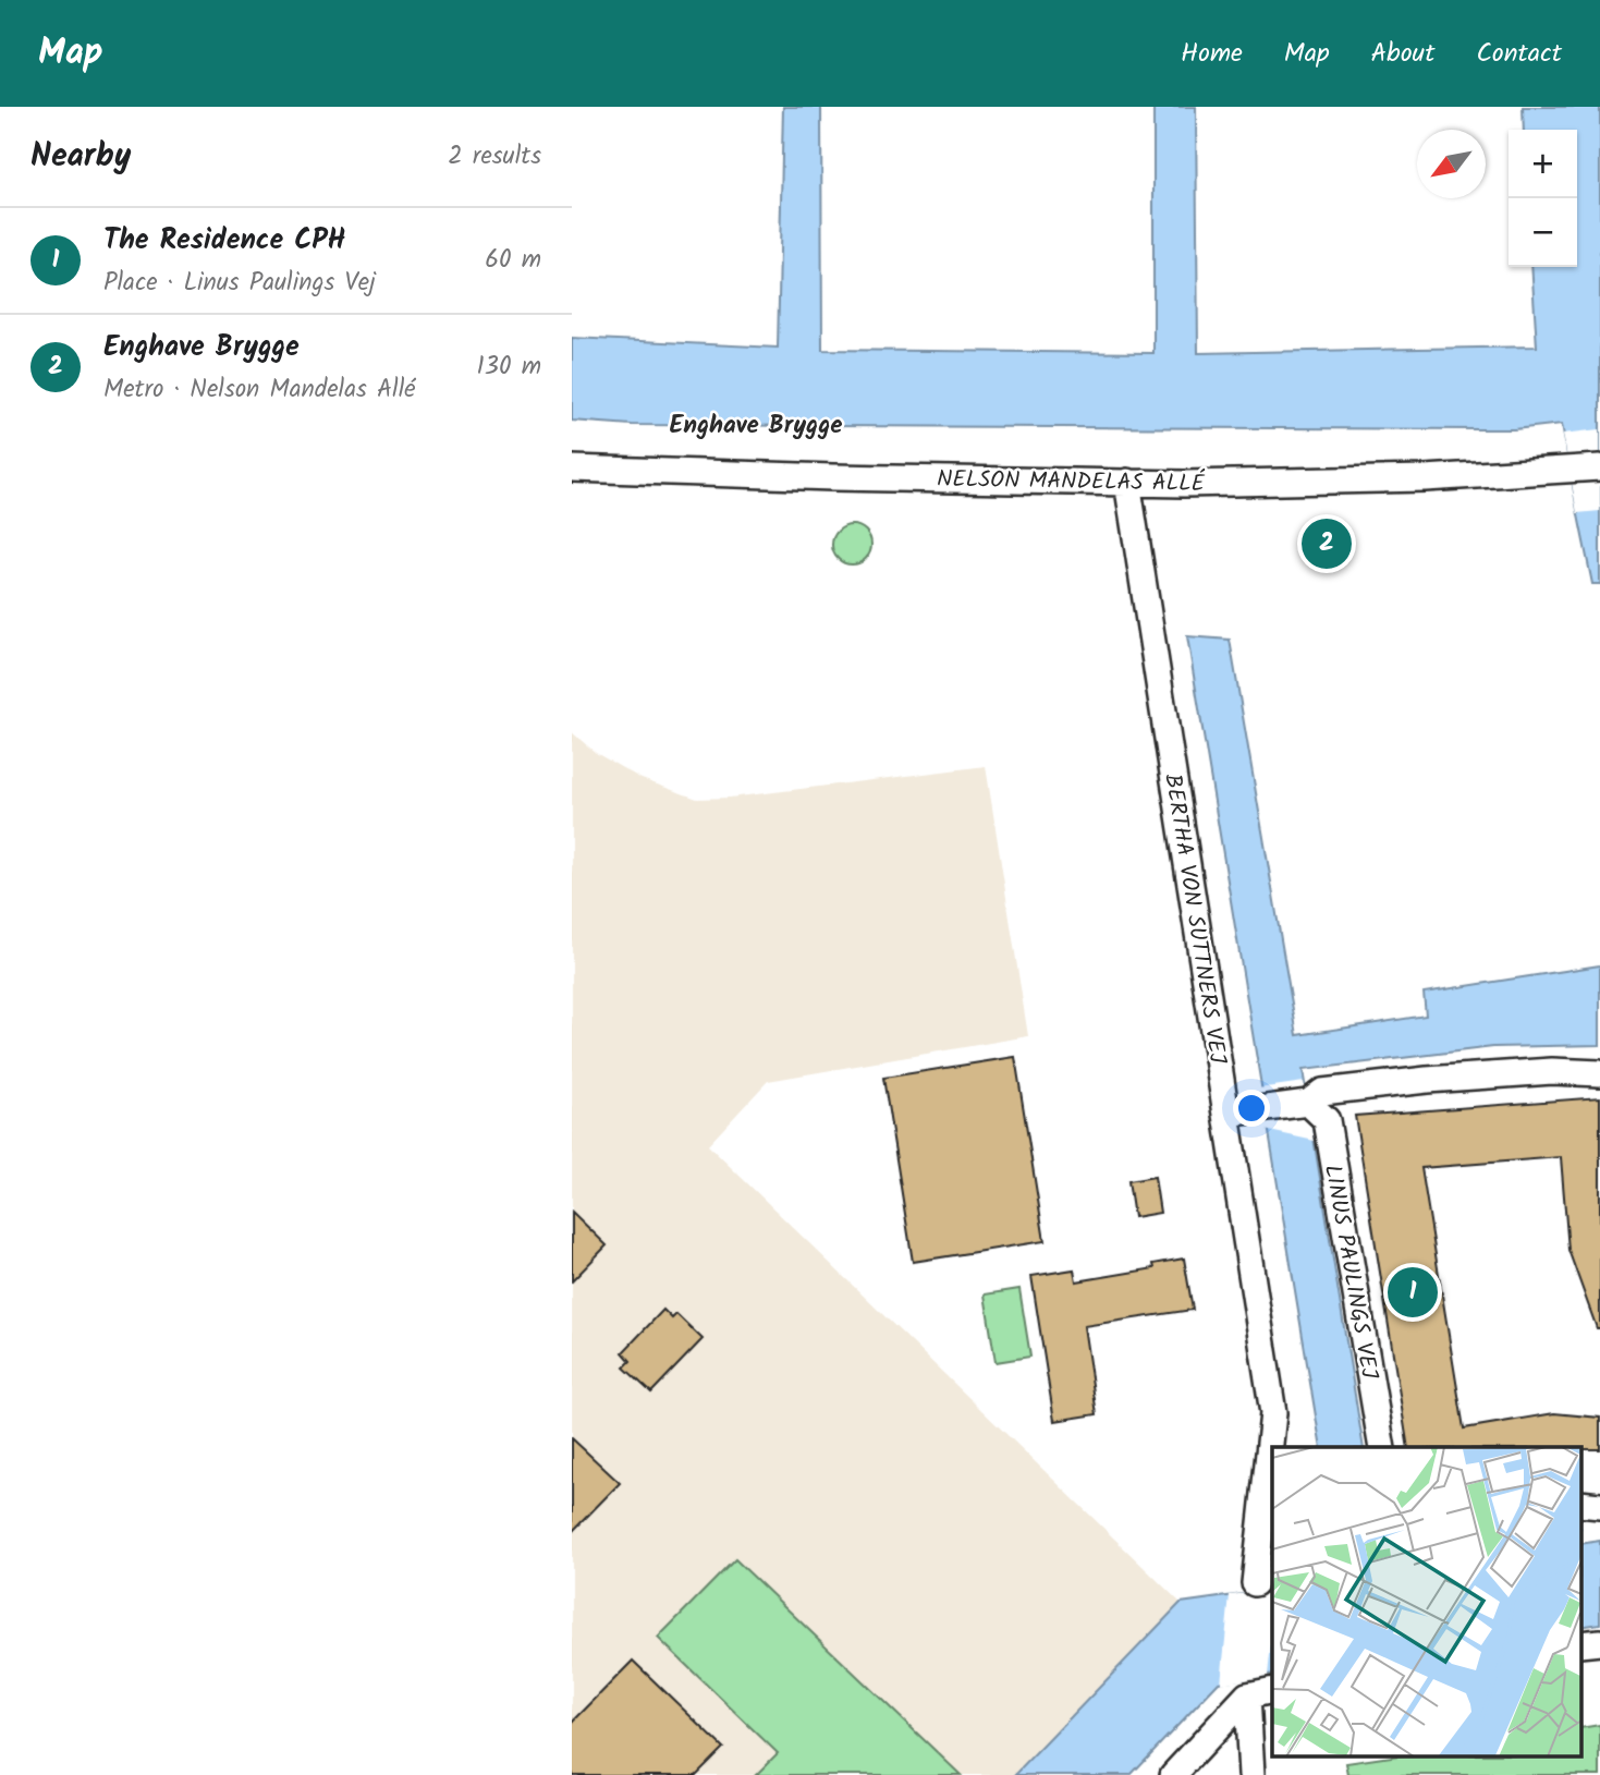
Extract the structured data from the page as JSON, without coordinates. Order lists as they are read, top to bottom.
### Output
{
  "streets": {
    "street": ["NELSON MANDELAS ALLÉ", "BERTHA VON SUTTNERS VEJ", "LINUS PAULINGS VEJ"]
  },
  "crossings": [
    ["NELSON MANDELAS ALLÉ", "BERTHA VON SUTTNERS VEJ"]
  ],
  "districts": ["Enghave Brygge"],
  "north": "bottom left",
  "page": {
    "header": "Map",
    "nav": [
      "Home",
      "Map",
      "About",
      "Contact"
    ],
    "heading": ["Nearby", "2 results"],
    "map_buttons": ["+", "−"],
    "list": [
      {
        "mark": "1",
        "name": "The Residence CPH",
        "note": "Place · Linus Paulings Vej",
        "value": "60 m"
      },
      {
        "mark": "2",
        "name": "Enghave Brygge",
        "note": "Metro · Nelson Mandelas Allé",
        "value": "130 m"
      }
    ],
    "pins": ["2", "1"]
  }
}
